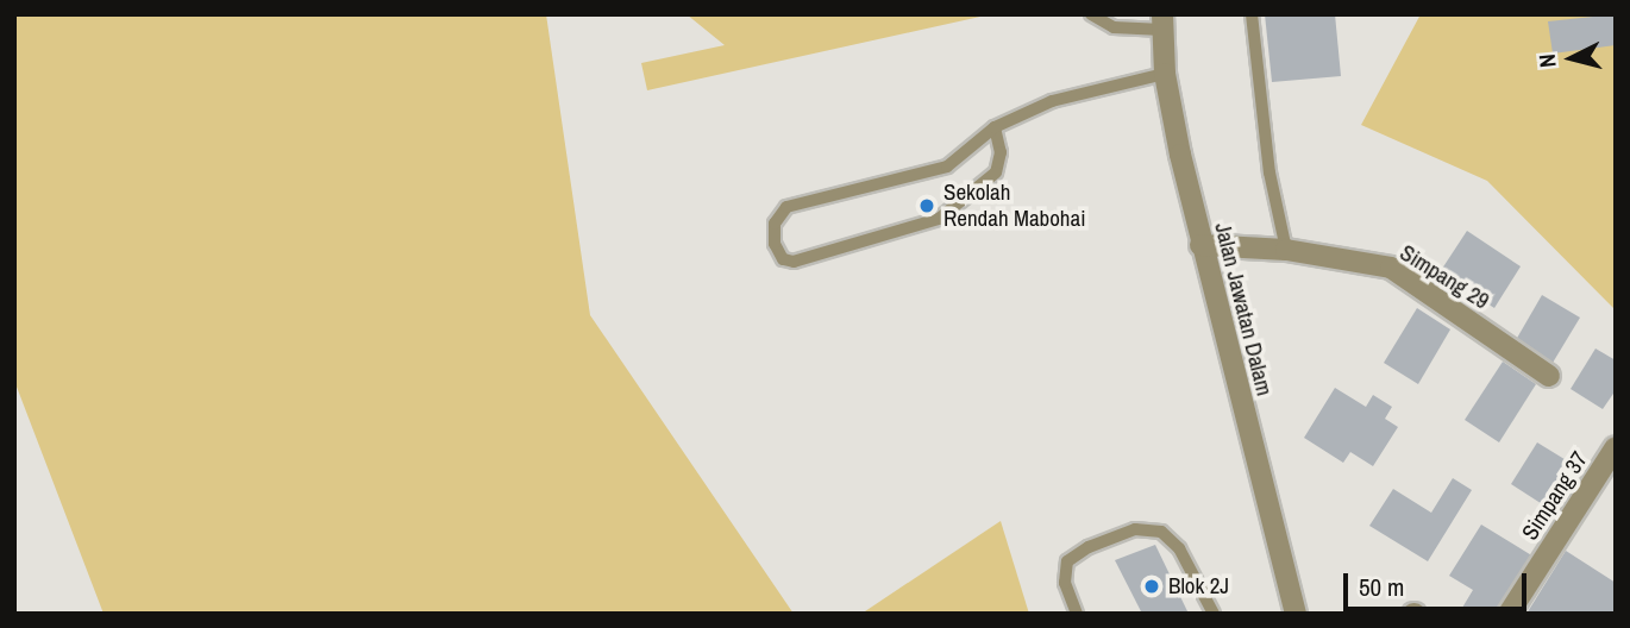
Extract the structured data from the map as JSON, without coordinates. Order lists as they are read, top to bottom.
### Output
{
  "streets": {
    "street": ["Simpang 29", "Jalan Jawatan Dalam", "Simpang 37"]
  },
  "crossings": [
    ["Simpang 29", "Jalan Jawatan Dalam"]
  ],
  "places": ["Sekolah Rendah Mabohai", "Blok 2J"],
  "scale_bar": "50 m",
  "north": "left"
}
